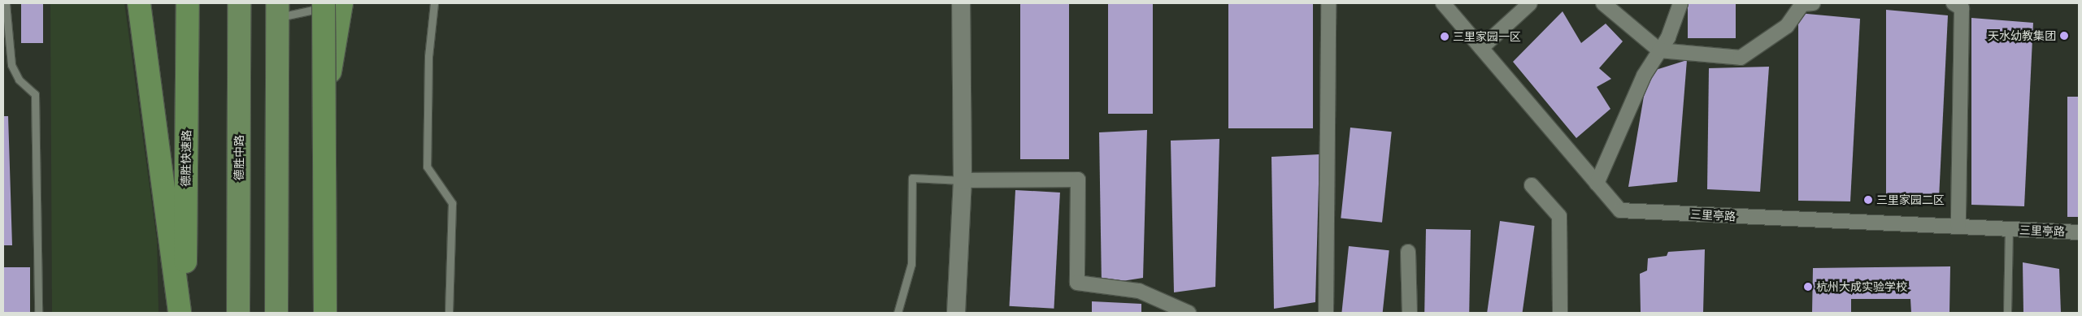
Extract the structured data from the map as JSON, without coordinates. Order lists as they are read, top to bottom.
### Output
{
  "streets": {
    "highway": ["德胜快速路"],
    "main road": ["德胜中路"],
    "street": ["三里亭路"]
  },
  "places": [
    "天水幼教集团",
    "三里家园一区",
    "三里家园二区",
    "杭州大成实验学校"
  ]
}
